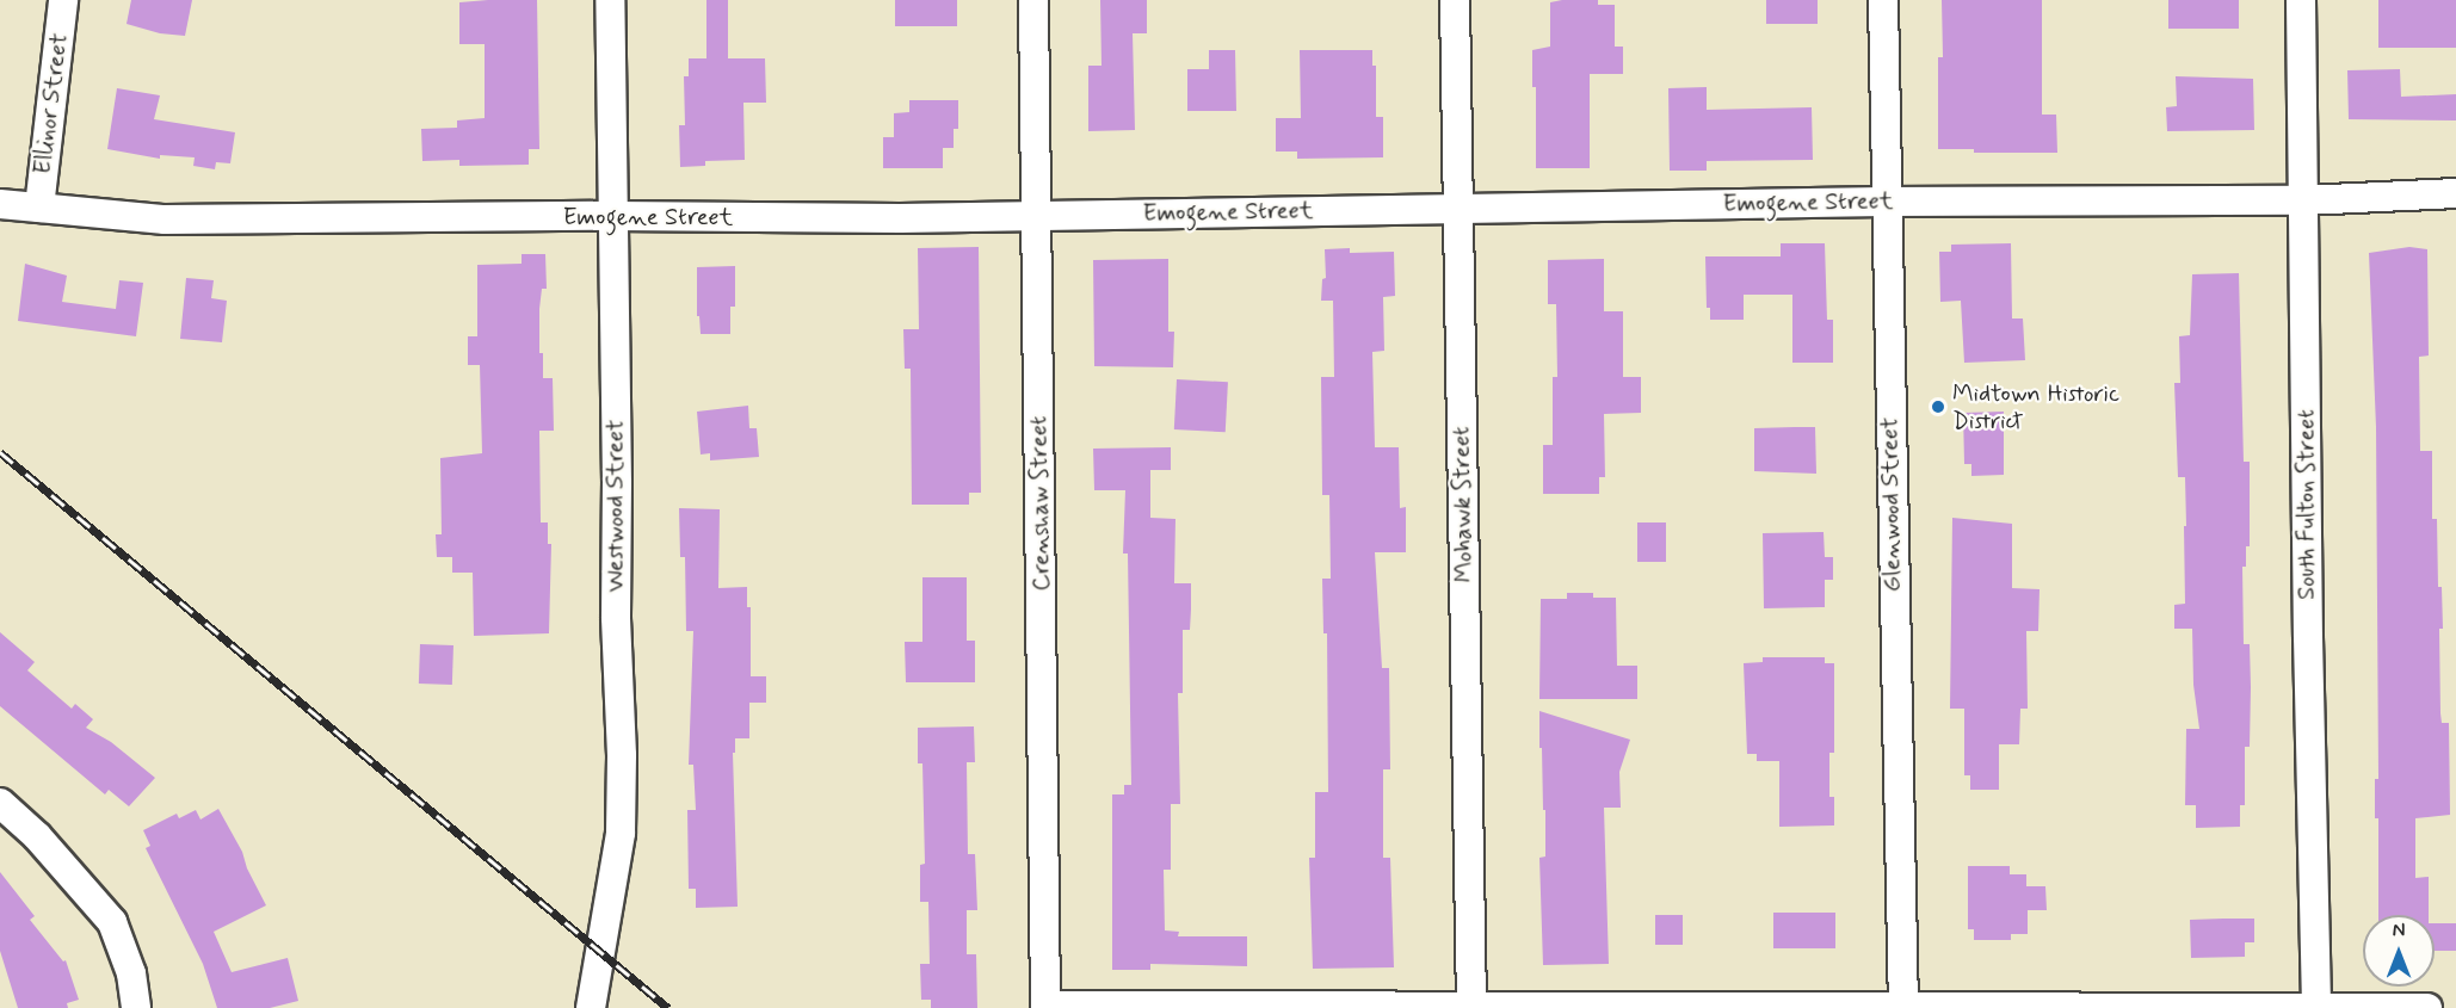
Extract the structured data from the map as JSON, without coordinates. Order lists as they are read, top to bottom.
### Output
{
  "streets": {
    "street": [
      "Ellinor Street",
      "Emogene Street",
      "Crenshaw Street",
      "Mohawk Street",
      "Glenwood Street",
      "South Fulton Street",
      "Westwood Street"
    ]
  },
  "crossings": [
    ["Ellinor Street", "Emogene Street"],
    ["Emogene Street", "Crenshaw Street"],
    ["Emogene Street", "Mohawk Street"],
    ["Emogene Street", "Glenwood Street"],
    ["Emogene Street", "South Fulton Street"],
    ["Emogene Street", "Westwood Street"]
  ],
  "places": ["Midtown Historic District"],
  "north": "top"
}
